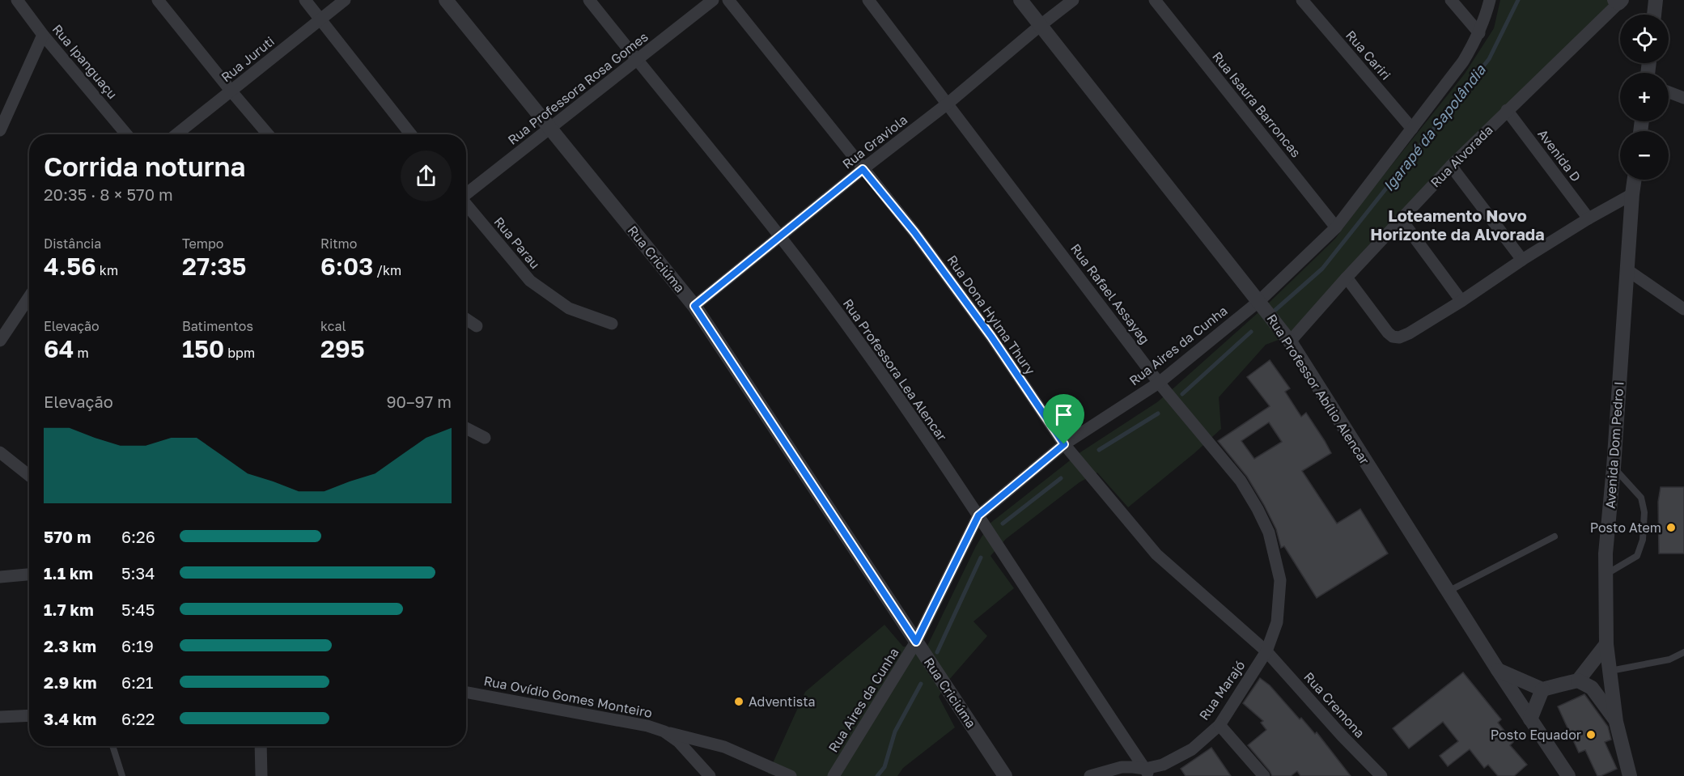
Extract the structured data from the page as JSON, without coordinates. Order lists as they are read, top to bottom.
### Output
{
  "streets": {
    "street": [
      "Rua Cariri",
      "Rua Juruti",
      "Rua Ipanguaçu",
      "Rua Professora Rosa Gomes",
      "Rua Isaura Barroncas",
      "Rua Graviola",
      "Avenida D",
      "Rua Alvorada",
      "Rua Parau",
      "Rua Criciúma",
      "Rua Rafael Assayag",
      "Rua Dona Hylma Thury",
      "Rua Aires da Cunha",
      "Rua Professora Lea Alencar",
      "Rua Professor Abílio Alencar",
      "Avenida Dom Pedro I",
      "Rua Marajó",
      "Rua Ovídio Gomes Monteiro",
      "Rua Cremona"
    ]
  },
  "crossings": [
    ["Rua Cariri", "Rua Aires da Cunha"],
    ["Rua Professora Rosa Gomes", "Rua Criciúma"],
    ["Rua Professora Rosa Gomes", "Rua Professora Lea Alencar"],
    ["Rua Isaura Barroncas", "Rua Aires da Cunha"],
    ["Rua Graviola", "Rua Criciúma"],
    ["Rua Graviola", "Rua Rafael Assayag"],
    ["Rua Graviola", "Rua Dona Hylma Thury"],
    ["Rua Graviola", "Rua Professora Lea Alencar"],
    ["Rua Graviola", "Rua Professor Abílio Alencar"],
    ["Avenida D", "Rua Alvorada"],
    ["Rua Alvorada", "Rua Professor Abílio Alencar"],
    ["Rua Criciúma", "Rua Aires da Cunha"],
    ["Rua Rafael Assayag", "Rua Dona Hylma Thury"],
    ["Rua Rafael Assayag", "Rua Aires da Cunha"],
    ["Rua Rafael Assayag", "Rua Marajó"],
    ["Rua Rafael Assayag", "Rua Cremona"],
    ["Rua Dona Hylma Thury", "Rua Aires da Cunha"],
    ["Rua Dona Hylma Thury", "Rua Marajó"],
    ["Rua Dona Hylma Thury", "Rua Cremona"],
    ["Rua Aires da Cunha", "Rua Professora Lea Alencar"],
    ["Rua Aires da Cunha", "Rua Professor Abílio Alencar"],
    ["Rua Professora Lea Alencar", "Rua Marajó"],
    ["Rua Marajó", "Rua Cremona"]
  ],
  "districts": ["Loteamento Novo Horizonte da Alvorada"],
  "water": ["Igarapé da Sapolândia"],
  "places": ["Posto Atem", "Adventista", "Posto Equador"],
  "page": {
    "map_buttons": ["+", "−"],
    "heading": ["Corrida noturna", "20:35 · 8 × 570 m"],
    "stats": [
      ["Distância", "4.56 km"],
      ["Tempo", "27:35"],
      ["Ritmo", "6:03 /km"],
      ["Elevação", "64 m"],
      ["Batimentos", "150 bpm"],
      ["kcal", "295"]
    ],
    "chart": ["Elevação", "90–97 m"],
    "list": [
      {
        "name": "570 m",
        "note": "6:26"
      },
      {
        "name": "1.1 km",
        "note": "5:34"
      },
      {
        "name": "1.7 km",
        "note": "5:45"
      },
      {
        "name": "2.3 km",
        "note": "6:19"
      },
      {
        "name": "2.9 km",
        "note": "6:21"
      },
      {
        "name": "3.4 km",
        "note": "6:22"
      }
    ]
  }
}
